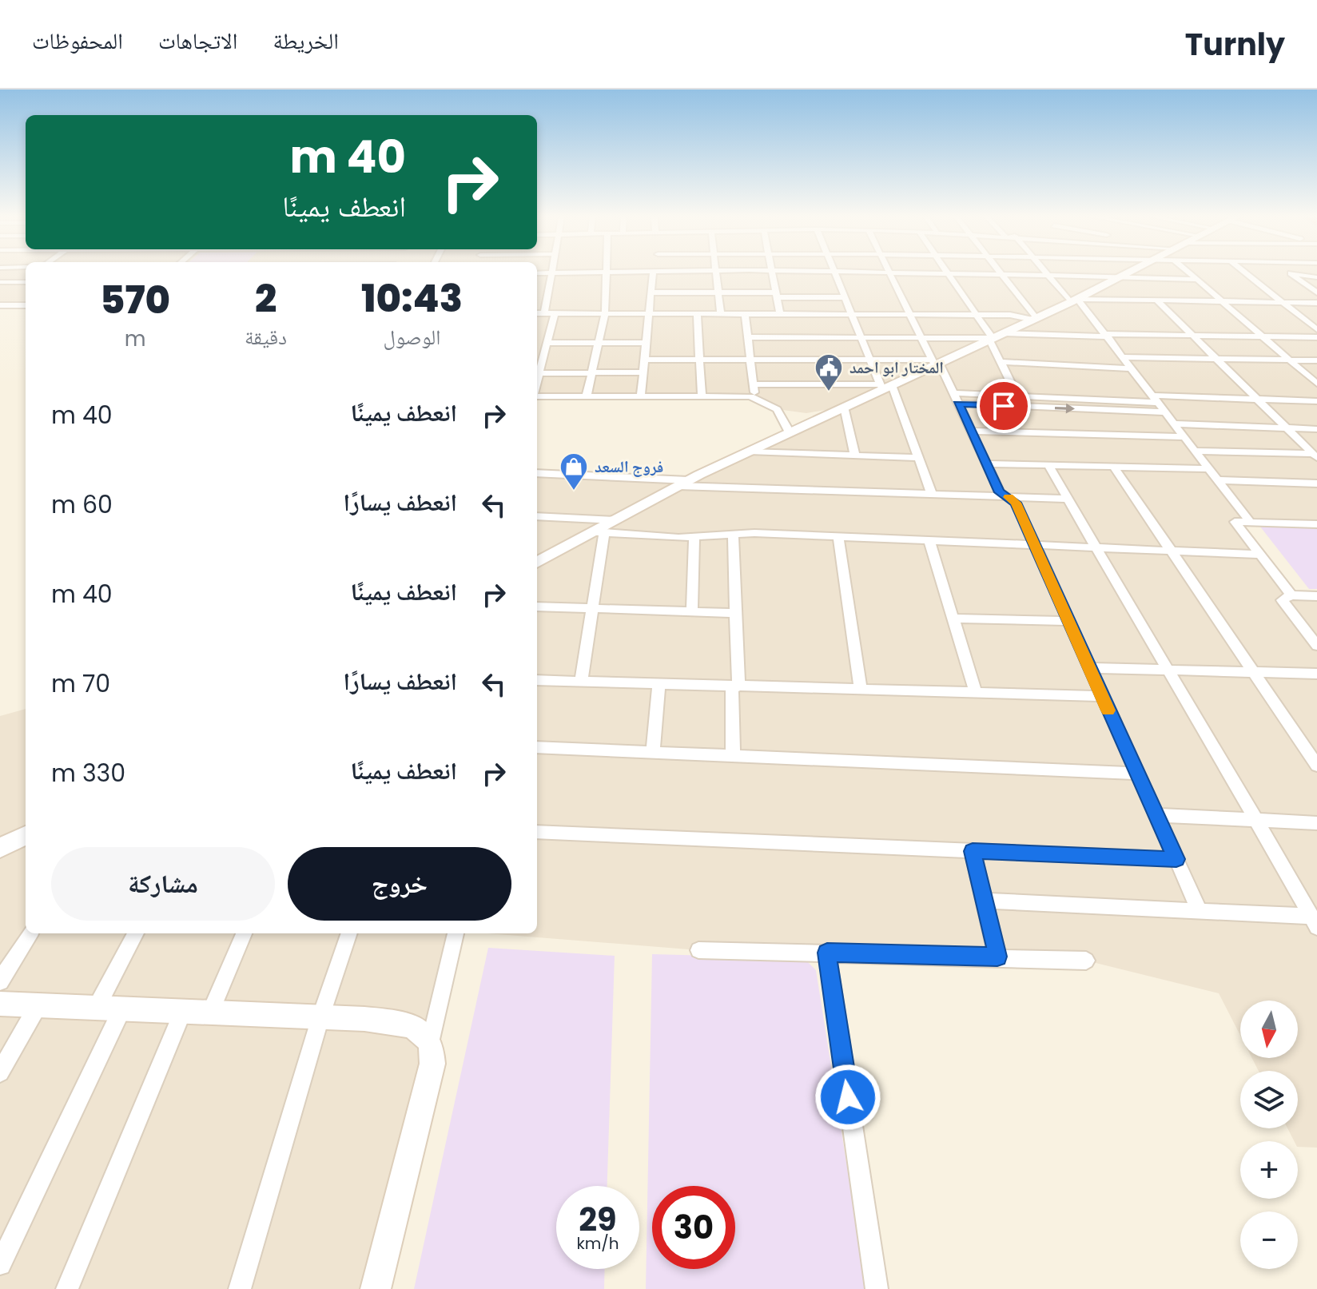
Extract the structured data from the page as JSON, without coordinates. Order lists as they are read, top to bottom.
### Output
{
  "places": {
    "public building": ["المختار ابو احمد"],
    "shop": ["فروج السعد"]
  },
  "north": "bottom",
  "page": {
    "header": "Turnly",
    "nav": ["الخريطة", "الاتجاهات", "المحفوظات"],
    "turn": ["40 m", "انعطف يمينًا"],
    "eta": [
      "10:43",
      "الوصول",
      "2",
      "دقيقة",
      "570",
      "m"
    ],
    "list": [
      {
        "name": "انعطف يمينًا",
        "value": "40 m"
      },
      {
        "name": "انعطف يسارًا",
        "value": "60 m"
      },
      {
        "name": "انعطف يمينًا",
        "value": "40 m"
      },
      {
        "name": "انعطف يسارًا",
        "value": "70 m"
      },
      {
        "name": "انعطف يمينًا",
        "value": "330 m"
      }
    ],
    "buttons": ["خروج", "مشاركة"],
    "map_buttons": ["+", "−"],
    "speed": "29 km/h",
    "limit": "30"
  }
}
